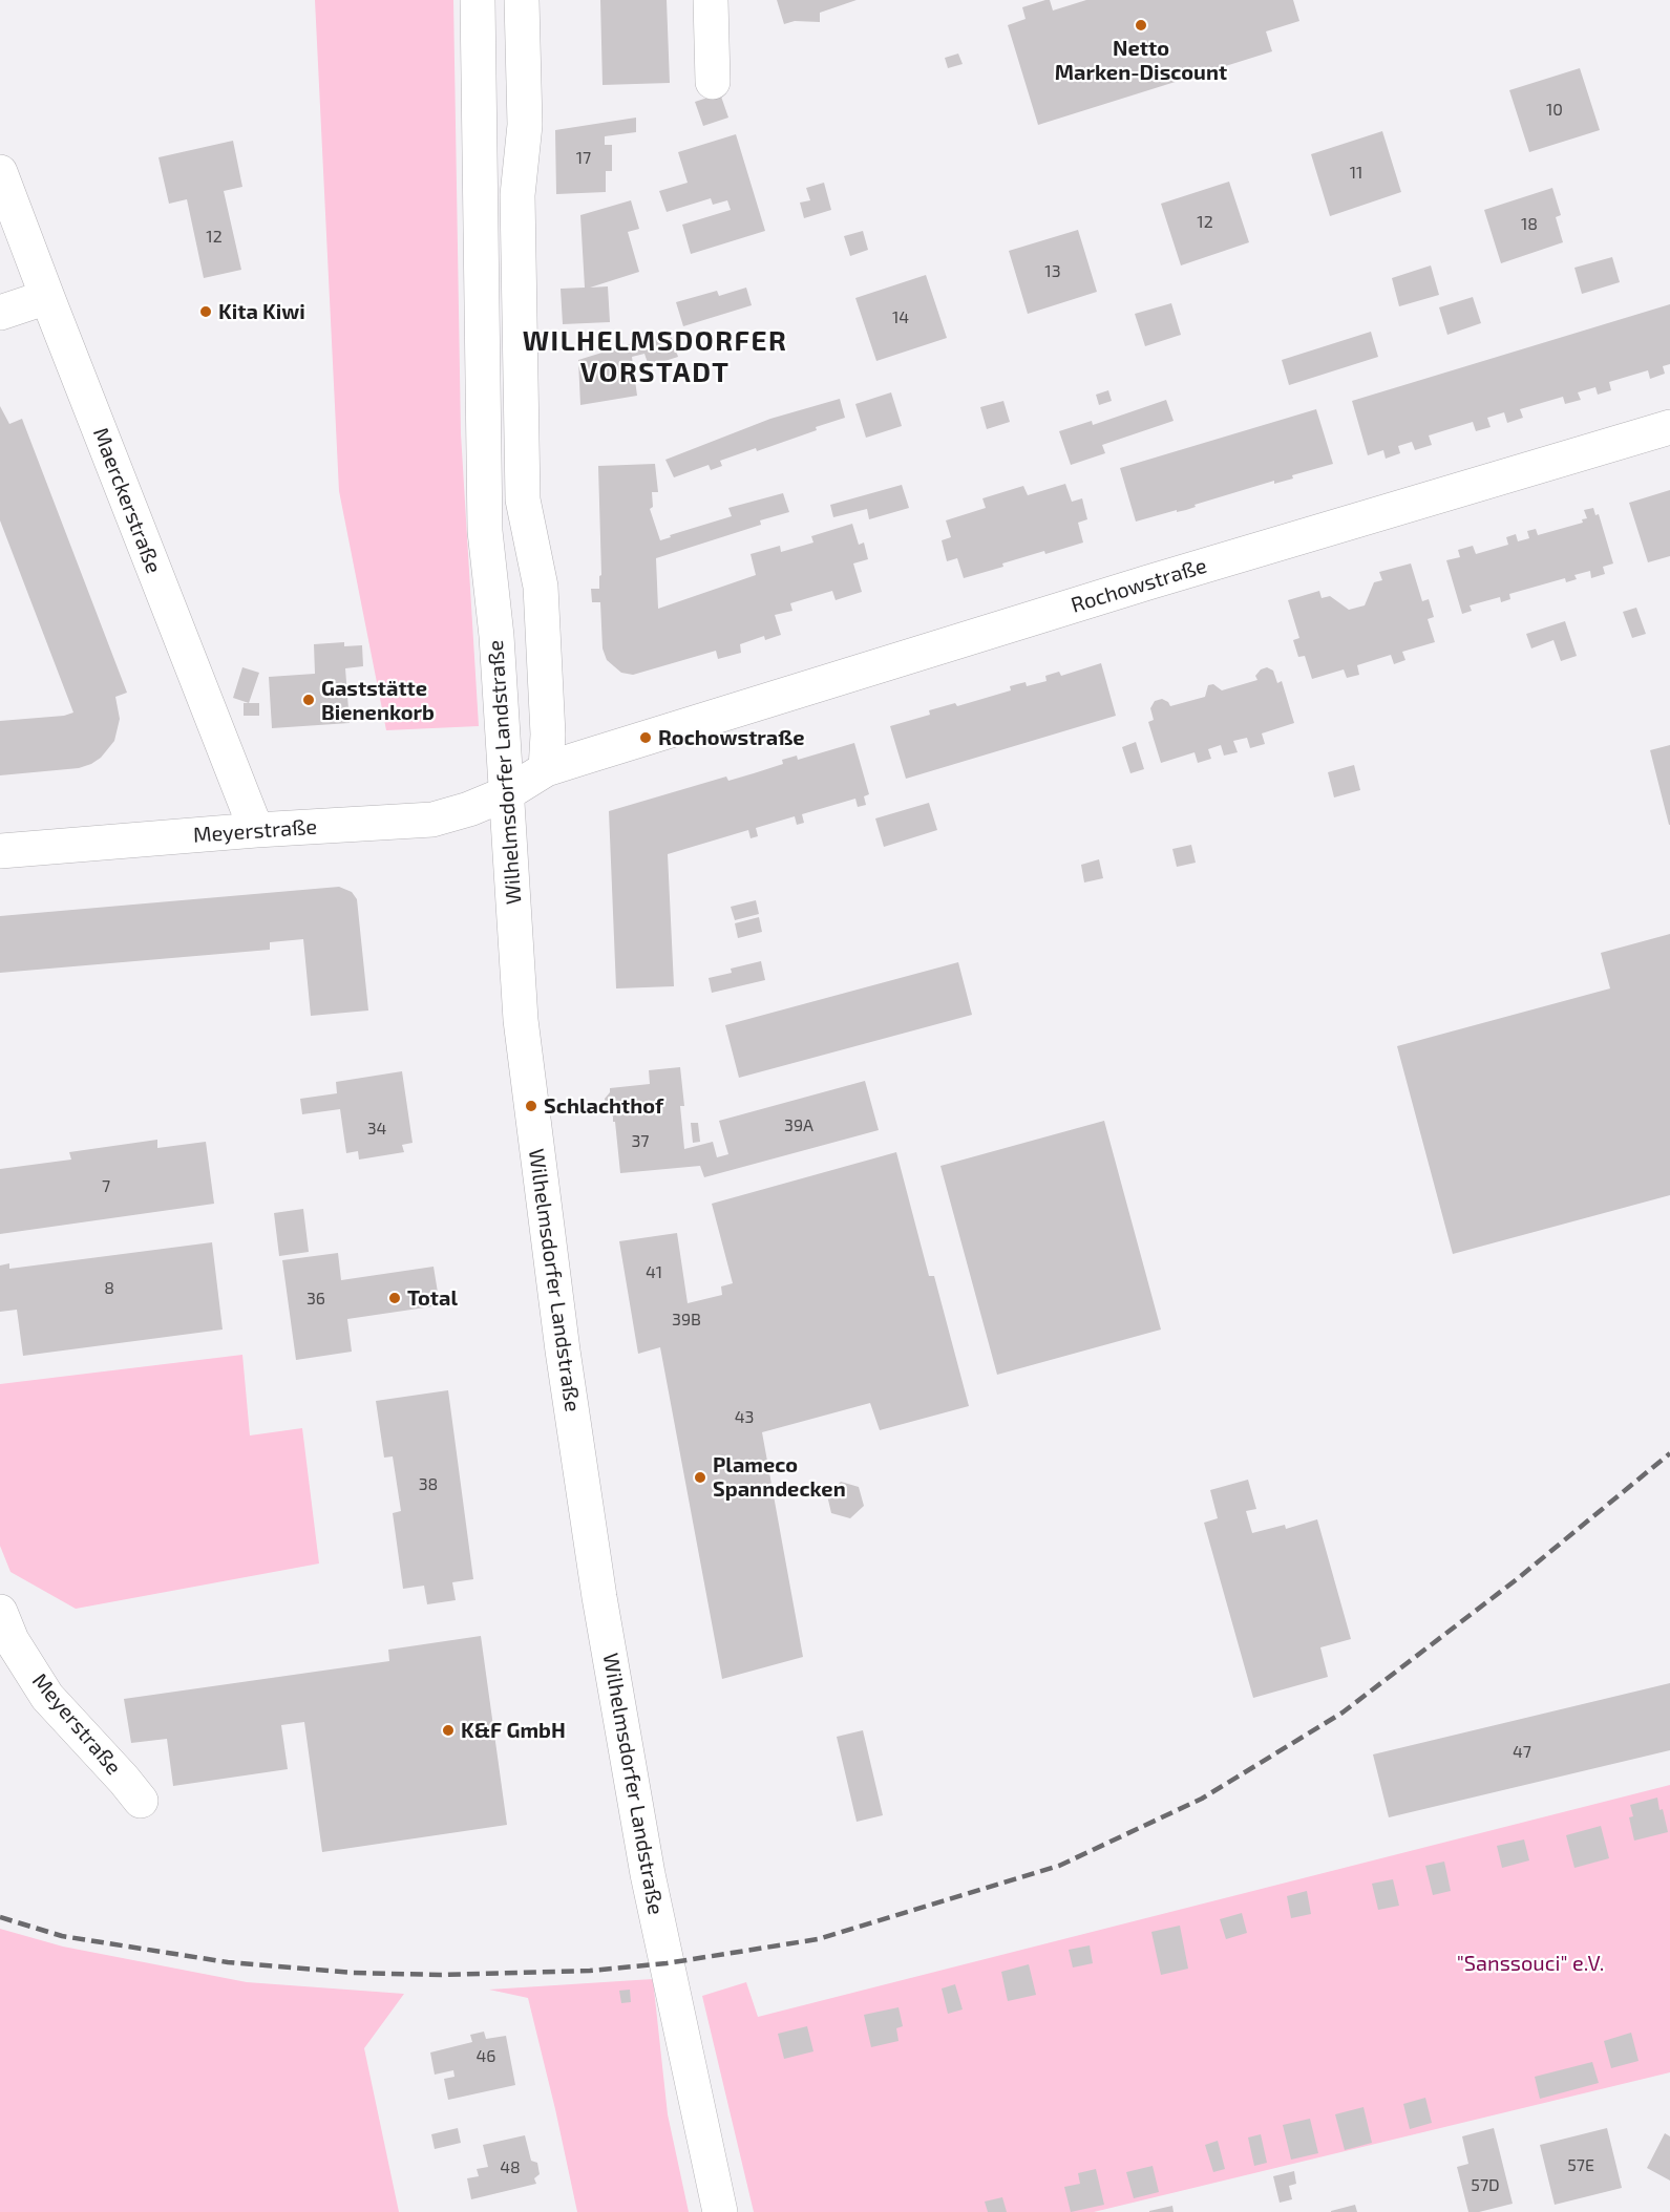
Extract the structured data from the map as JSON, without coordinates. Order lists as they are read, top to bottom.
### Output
{
  "streets": {
    "street": [
      "Maerckerstraße",
      "Rochowstraße",
      "Wilhelmsdorfer Landstraße",
      "Meyerstraße"
    ]
  },
  "crossings": [
    ["Maerckerstraße", "Meyerstraße"],
    ["Rochowstraße", "Wilhelmsdorfer Landstraße"],
    ["Rochowstraße", "Meyerstraße"],
    ["Wilhelmsdorfer Landstraße", "Meyerstraße"]
  ],
  "districts": ["WILHELMSDORFER VORSTADT"],
  "parks": ["\"Sanssouci\" e.V."],
  "places": [
    "Netto Marken-Discount",
    "Kita Kiwi",
    "Gaststätte Bienenkorb",
    "Rochowstraße",
    "Schlachthof",
    "Total",
    "Plameco Spanndecken",
    "K&F GmbH"
  ],
  "house_numbers": [
    "10",
    "17",
    "11",
    "12",
    "18",
    "12",
    "13",
    "14",
    "39A",
    "34",
    "37",
    "7",
    "41",
    "8",
    "36",
    "39B",
    "43",
    "38",
    "47",
    "46",
    "57E",
    "48",
    "57D"
  ]
}
